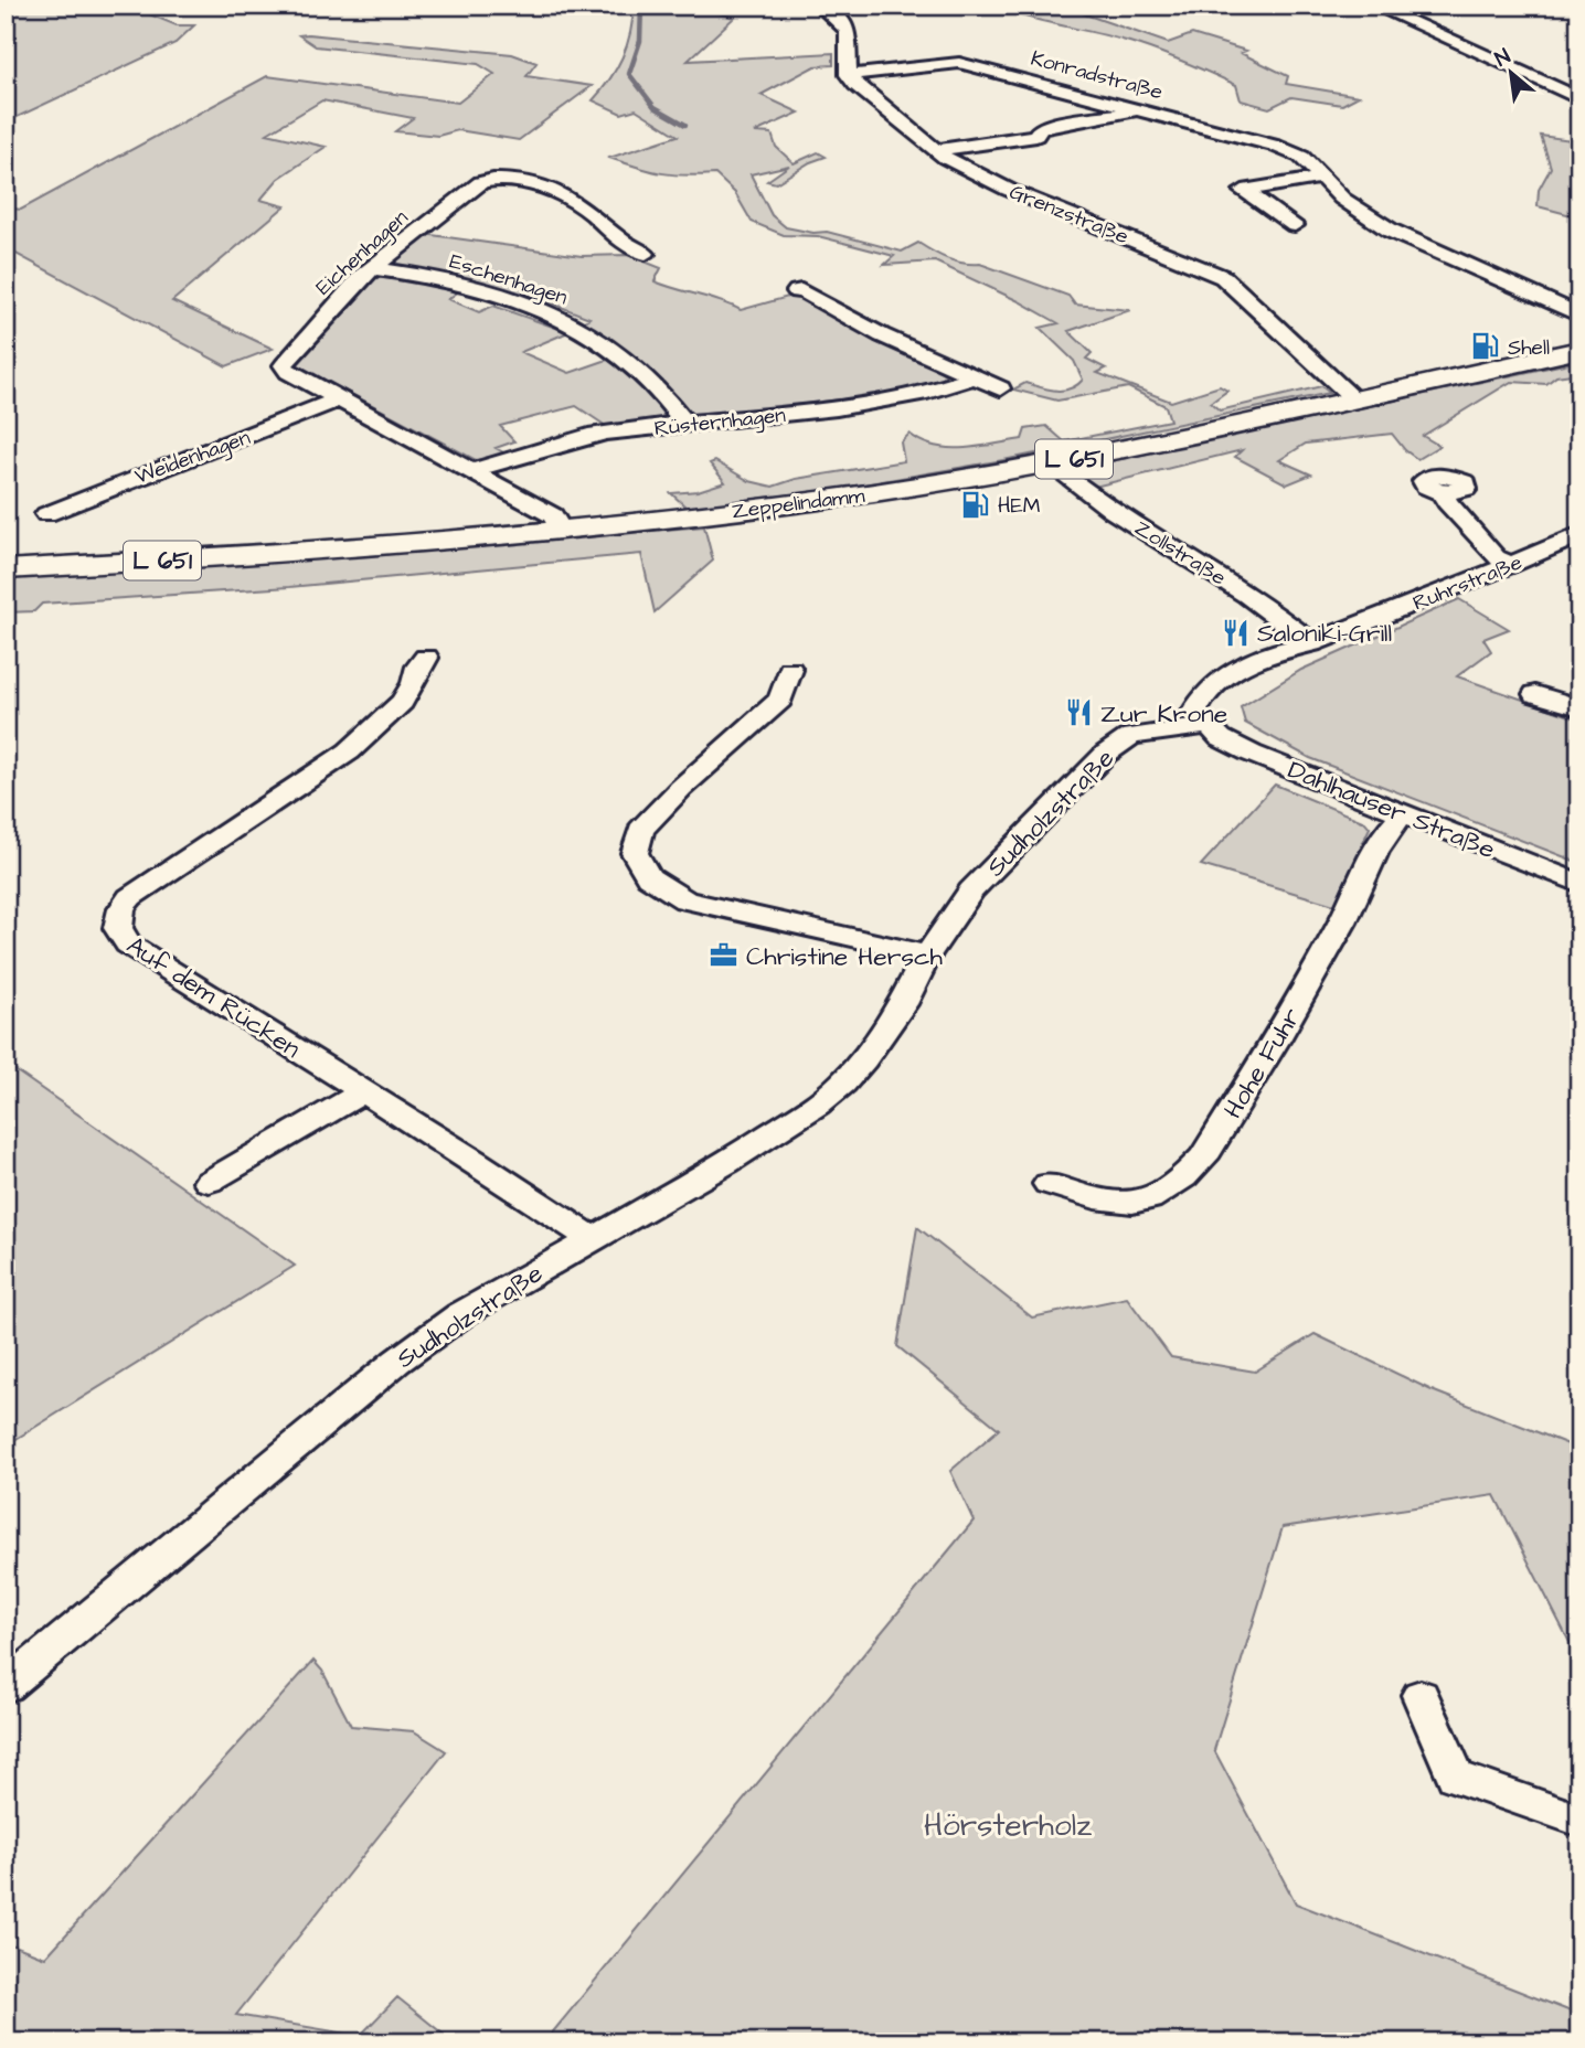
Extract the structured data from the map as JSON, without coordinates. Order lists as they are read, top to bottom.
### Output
{
  "streets": {
    "main road": ["L 651", "Zeppelindamm"],
    "street": [
      "Konradstraße",
      "Grenzstraße",
      "Eichenhagen",
      "Eschenhagen",
      "Rüsternhagen",
      "Weidenhagen",
      "Zollstraße",
      "Ruhrstraße",
      "Dahlhauser Straße",
      "Sudholzstraße",
      "Auf dem Rücken",
      "Hohe Fuhr"
    ]
  },
  "crossings": [
    ["Konradstraße", "Grenzstraße"],
    ["Grenzstraße", "Zeppelindamm"],
    ["Eichenhagen", "Eschenhagen"],
    ["Eichenhagen", "Weidenhagen"],
    ["Eschenhagen", "Rüsternhagen"],
    ["Zeppelindamm", "Zollstraße"],
    ["Zollstraße", "Ruhrstraße"],
    ["Ruhrstraße", "Dahlhauser Straße"],
    ["Ruhrstraße", "Sudholzstraße"],
    ["Dahlhauser Straße", "Sudholzstraße"],
    ["Dahlhauser Straße", "Hohe Fuhr"],
    ["Sudholzstraße", "Auf dem Rücken"]
  ],
  "parks": ["Hörsterholz"],
  "places": {
    "fuel station": ["Shell", "HEM"],
    "restaurant": ["Saloniki-Grill", "Zur Krone"],
    "office": ["Christine Hersch"]
  },
  "north": "top left"
}
